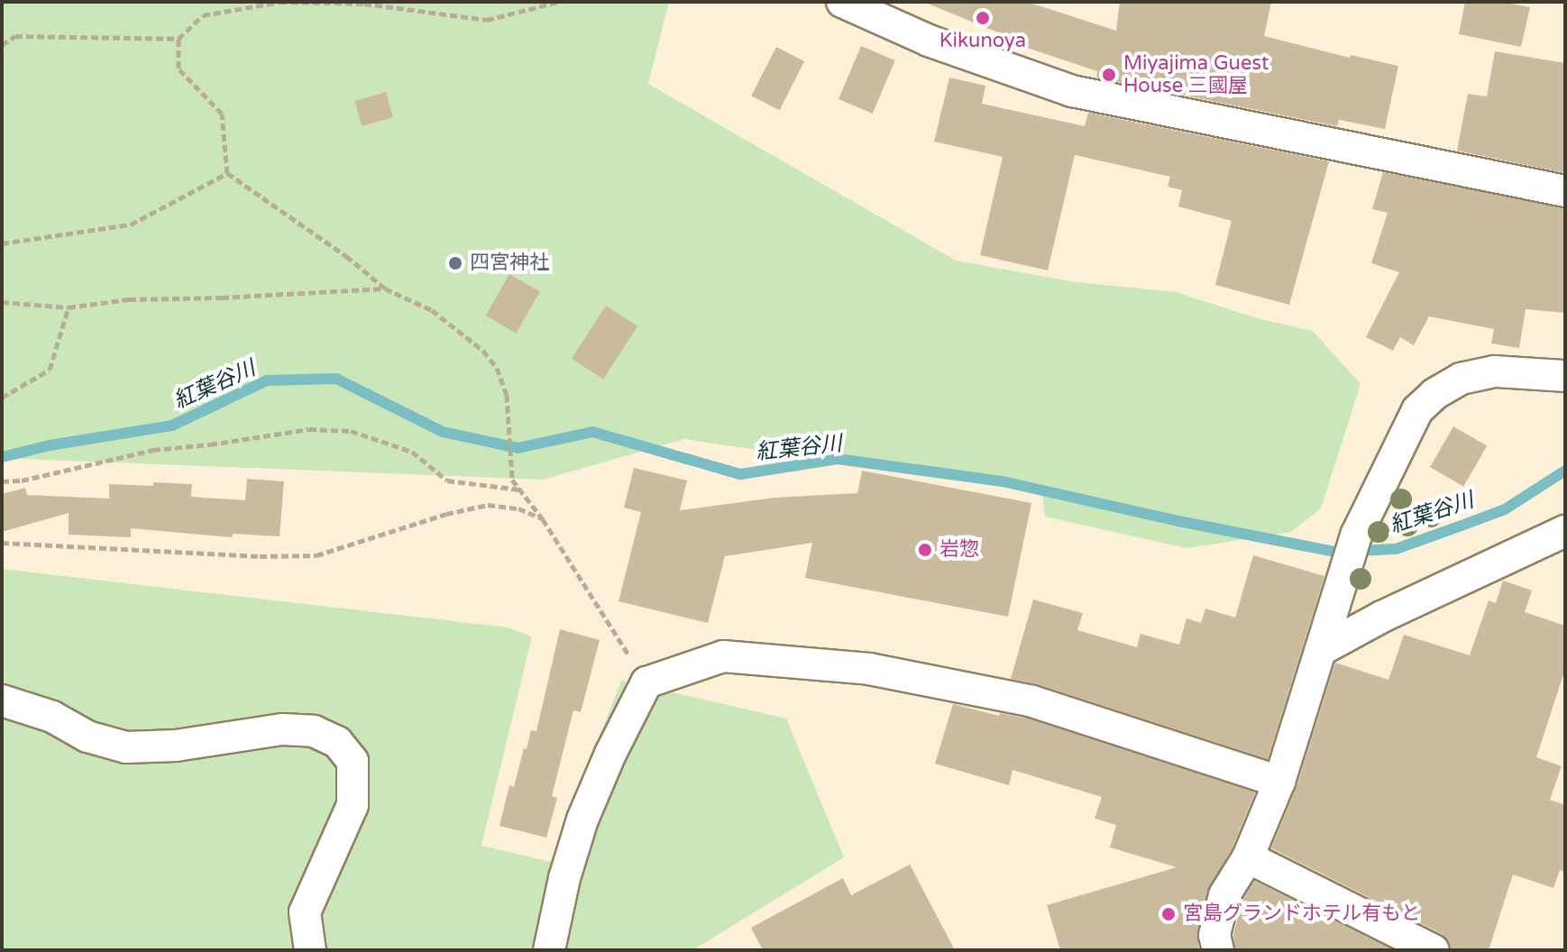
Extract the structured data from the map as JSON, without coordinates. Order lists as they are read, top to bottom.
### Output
{
  "water": ["紅葉谷川"],
  "places": [
    "Kikunoya",
    "Miyajima Guest House 三國屋",
    "四宮神社",
    "岩惣",
    "宮島グランドホテル有もと"
  ]
}
